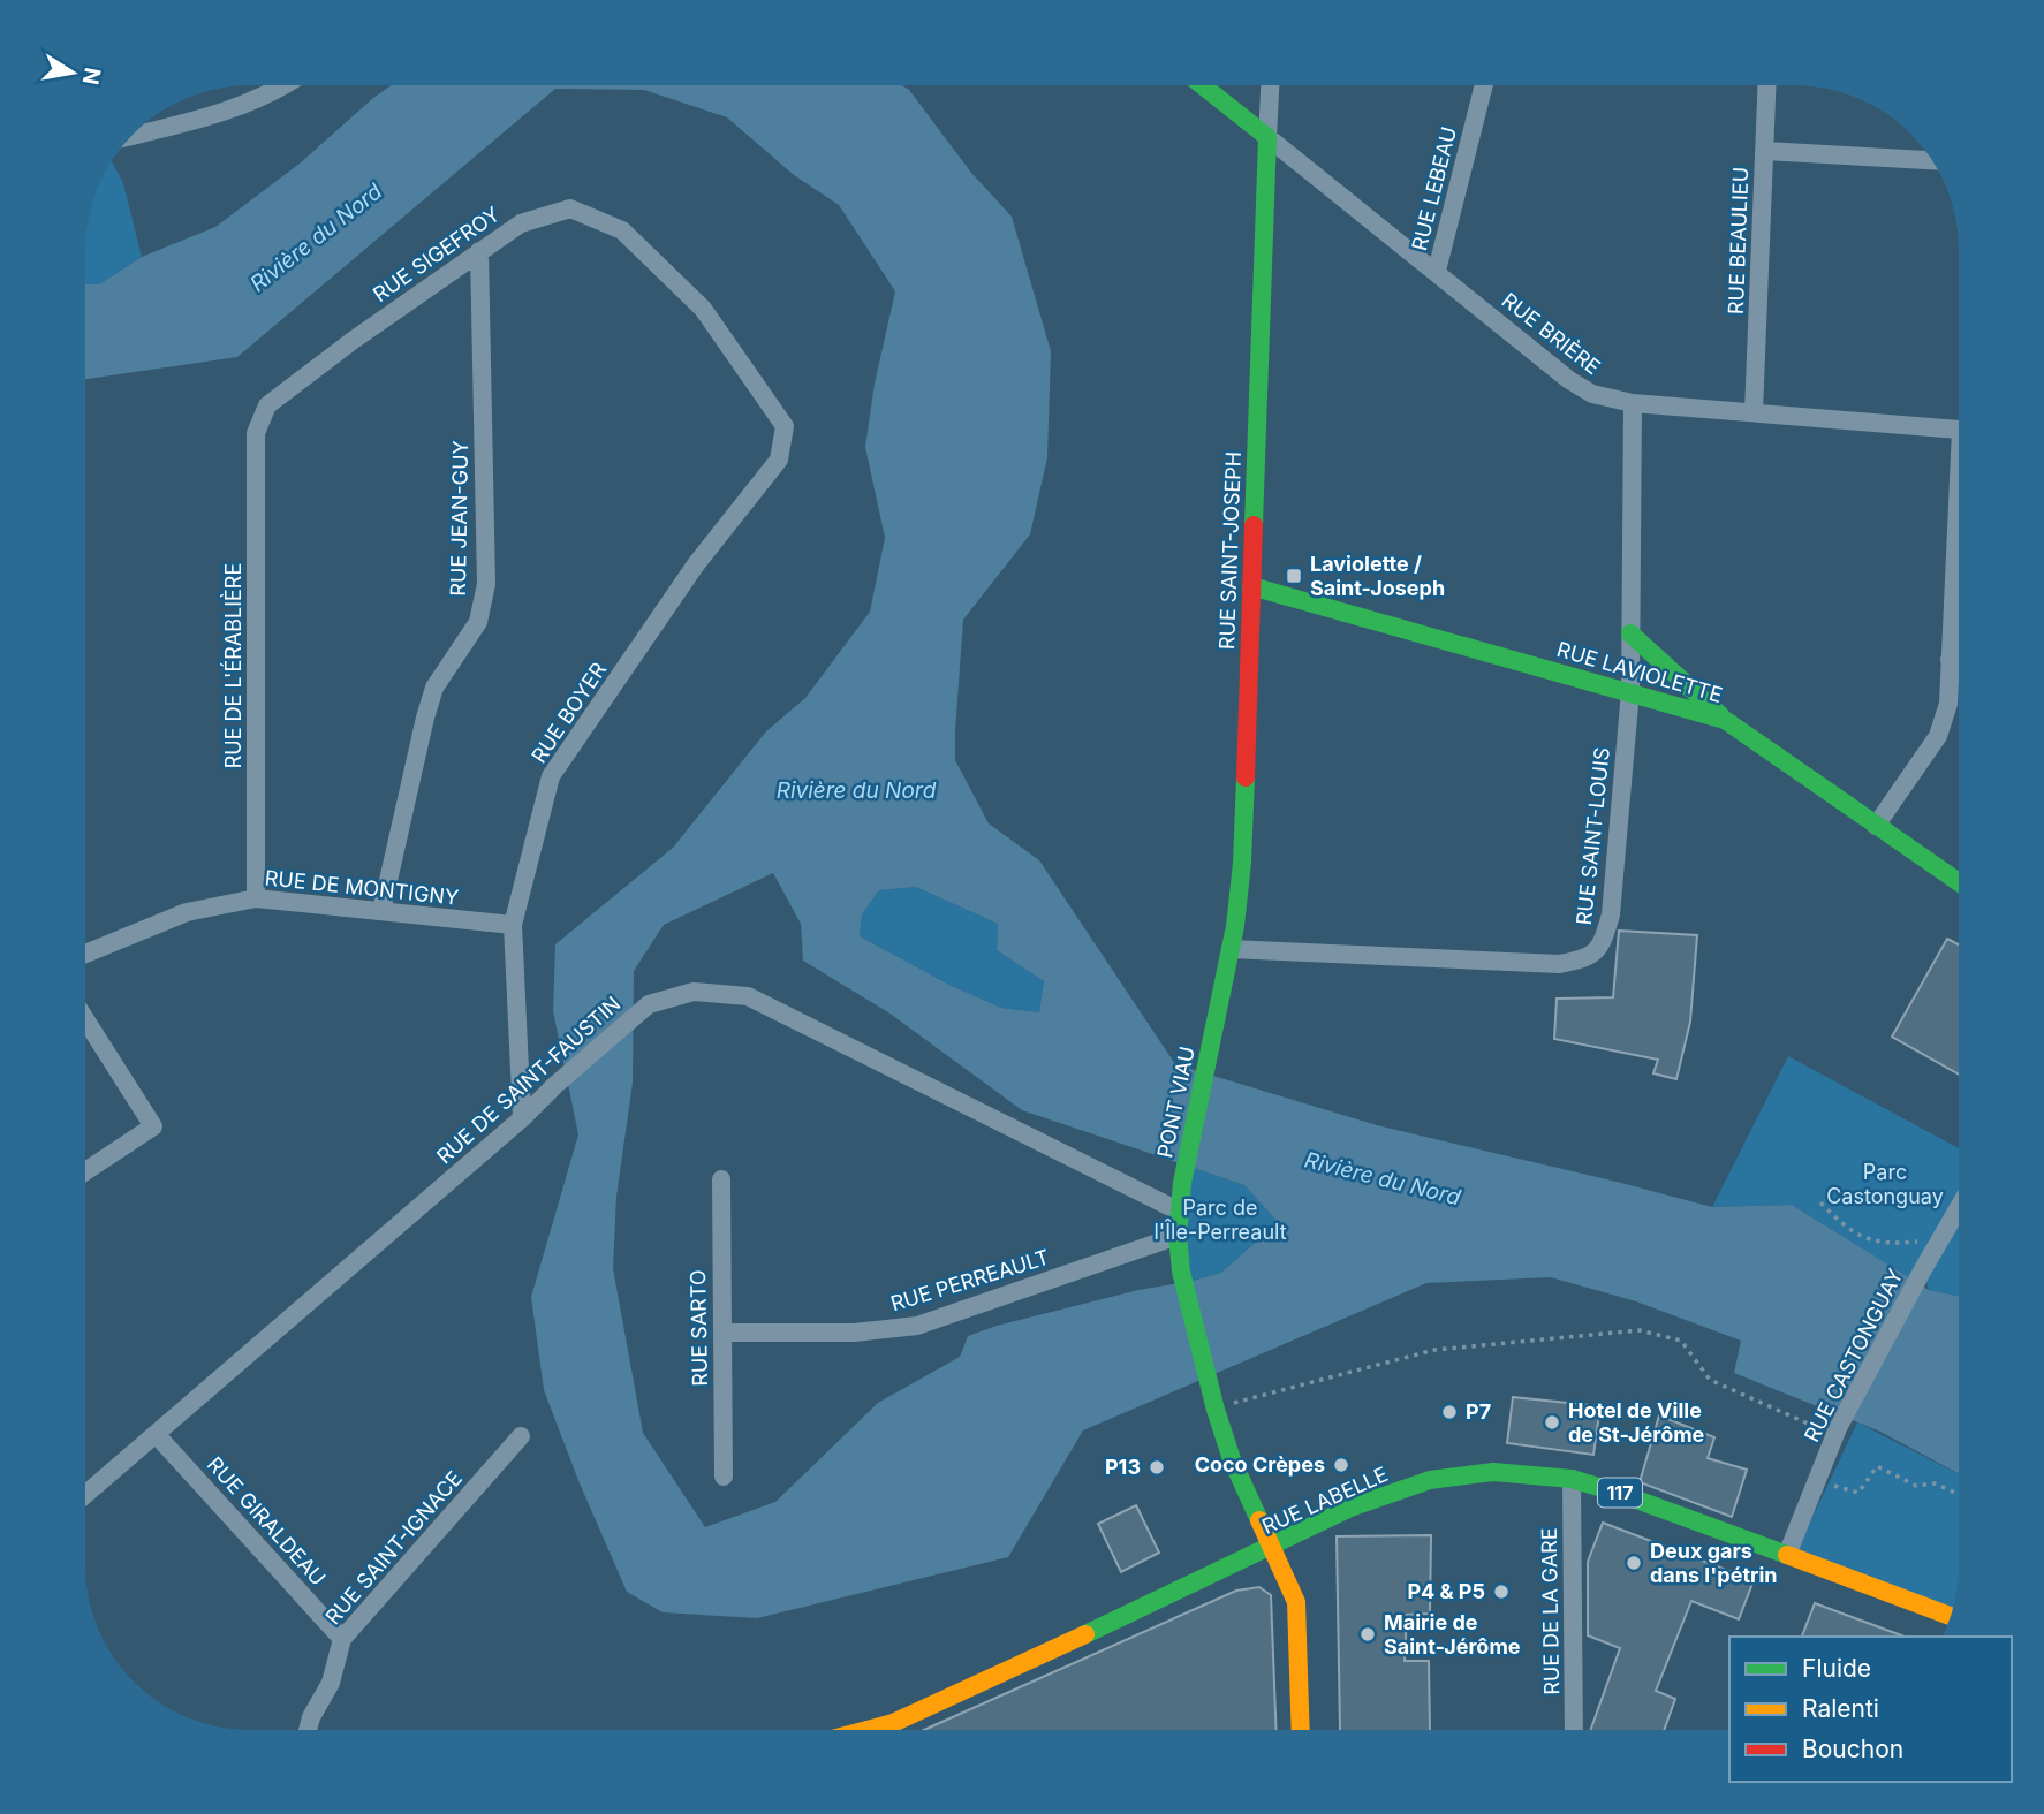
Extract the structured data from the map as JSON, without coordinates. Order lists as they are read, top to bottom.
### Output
{
  "streets": {
    "street": [
      "RUE LEBEAU",
      "RUE BEAULIEU",
      "RUE SIGEFROY",
      "RUE BRIÈRE",
      "RUE JEAN-GUY",
      "RUE SAINT-JOSEPH",
      "RUE DE L'ÉRABLIÈRE",
      "RUE LAVIOLETTE",
      "RUE BOYER",
      "RUE SAINT-LOUIS",
      "RUE DE MONTIGNY",
      "RUE DE SAINT-FAUSTIN",
      "PONT VIAU",
      "RUE PERREAULT",
      "RUE SARTO",
      "RUE CASTONGUAY",
      "117",
      "RUE LABELLE",
      "RUE GIRALDEAU",
      "RUE SAINT-IGNACE",
      "RUE DE LA GARE"
    ]
  },
  "crossings": [
    ["RUE LEBEAU", "RUE BRIÈRE"],
    ["RUE BEAULIEU", "RUE BRIÈRE"],
    ["RUE SIGEFROY", "RUE JEAN-GUY"],
    ["RUE SIGEFROY", "RUE DE L'ÉRABLIÈRE"],
    ["RUE SIGEFROY", "RUE BOYER"],
    ["RUE BRIÈRE", "RUE SAINT-JOSEPH"],
    ["RUE BRIÈRE", "RUE SAINT-LOUIS"],
    ["RUE JEAN-GUY", "RUE DE MONTIGNY"],
    ["RUE SAINT-JOSEPH", "RUE LAVIOLETTE"],
    ["RUE SAINT-JOSEPH", "RUE SAINT-LOUIS"],
    ["RUE SAINT-JOSEPH", "PONT VIAU"],
    ["RUE DE L'ÉRABLIÈRE", "RUE DE MONTIGNY"],
    ["RUE LAVIOLETTE", "RUE SAINT-LOUIS"],
    ["RUE BOYER", "RUE DE MONTIGNY"],
    ["RUE BOYER", "RUE DE SAINT-FAUSTIN"],
    ["RUE DE SAINT-FAUSTIN", "PONT VIAU"],
    ["RUE DE SAINT-FAUSTIN", "RUE GIRALDEAU"],
    ["RUE PERREAULT", "RUE SARTO"],
    ["RUE CASTONGUAY", "RUE LABELLE"],
    ["RUE LABELLE", "RUE DE LA GARE"],
    ["RUE GIRALDEAU", "RUE SAINT-IGNACE"]
  ],
  "water": ["Rivière du Nord"],
  "parks": ["Parc Castonguay", "Parc de l'Île-Perreault"],
  "places": {
    "transit": ["Laviolette / Saint-Joseph"],
    "other": [
      "P7",
      "Hotel de Ville de St-Jérôme",
      "Coco Crèpes",
      "P13",
      "Deux gars dans l'pétrin",
      "P4 & P5",
      "Mairie de Saint-Jérôme"
    ]
  },
  "legend": ["Fluide", "Ralenti", "Bouchon"],
  "north": "right"
}
